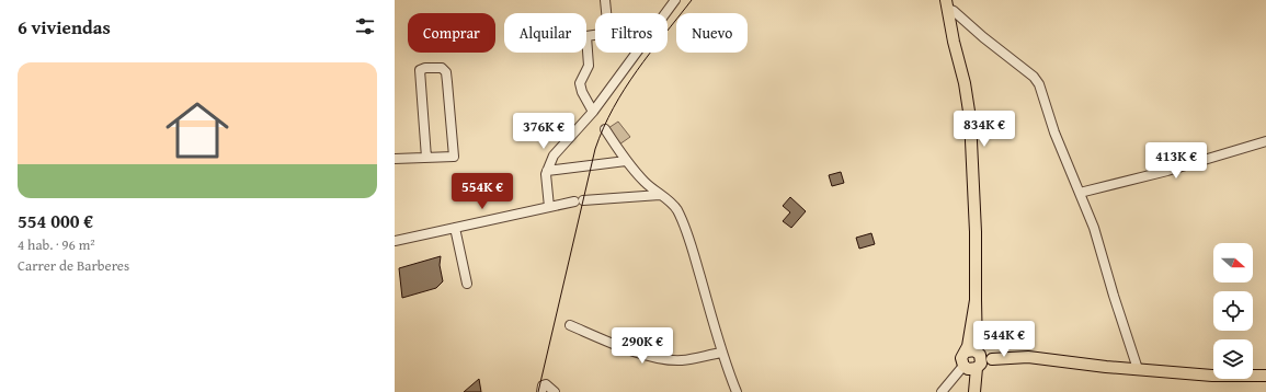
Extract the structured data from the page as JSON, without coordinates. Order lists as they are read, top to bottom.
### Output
{
  "north": "right",
  "page": {
    "heading": "6 viviendas",
    "chip": [
      "Comprar",
      "Alquilar",
      "Filtros",
      "Nuevo"
    ],
    "list": [
      {
        "name": "554 000 €",
        "note": "4 hab. · 96 m² · Carrer de Barberes"
      }
    ],
    "price": [
      "834K €",
      "376K €",
      "413K €",
      "554K €",
      "544K €",
      "290K €"
    ]
  }
}
